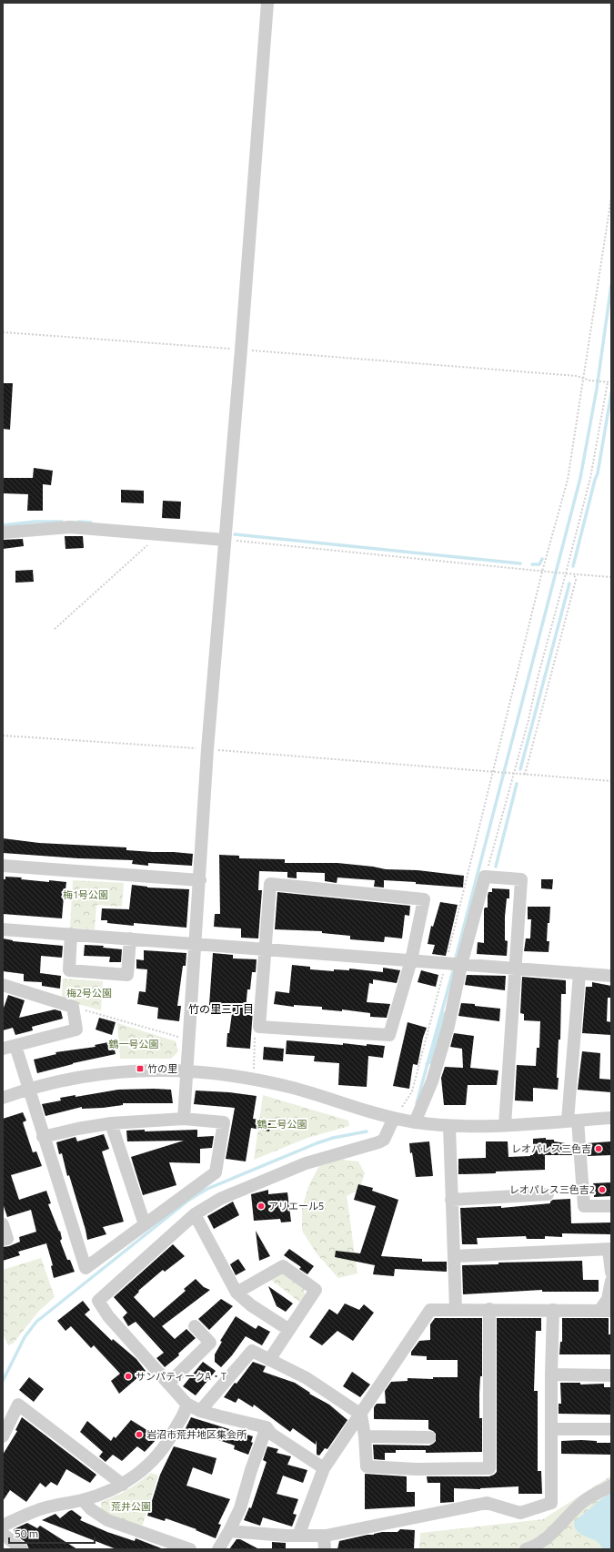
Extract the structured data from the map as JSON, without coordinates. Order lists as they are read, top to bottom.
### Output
{
  "districts": ["竹の里三丁目"],
  "parks": [
    "梅1号公園",
    "梅2号公園",
    "鶴一号公園",
    "鶴二号公園",
    "荒井公園"
  ],
  "places": {
    "transit": ["竹の里"],
    "other": [
      "レオパレス三色吉",
      "レオパレス三色吉2",
      "アリエール5",
      "サンパティークA・T",
      "岩沼市荒井地区集会所"
    ]
  },
  "scale_bar": "50 m"
}
